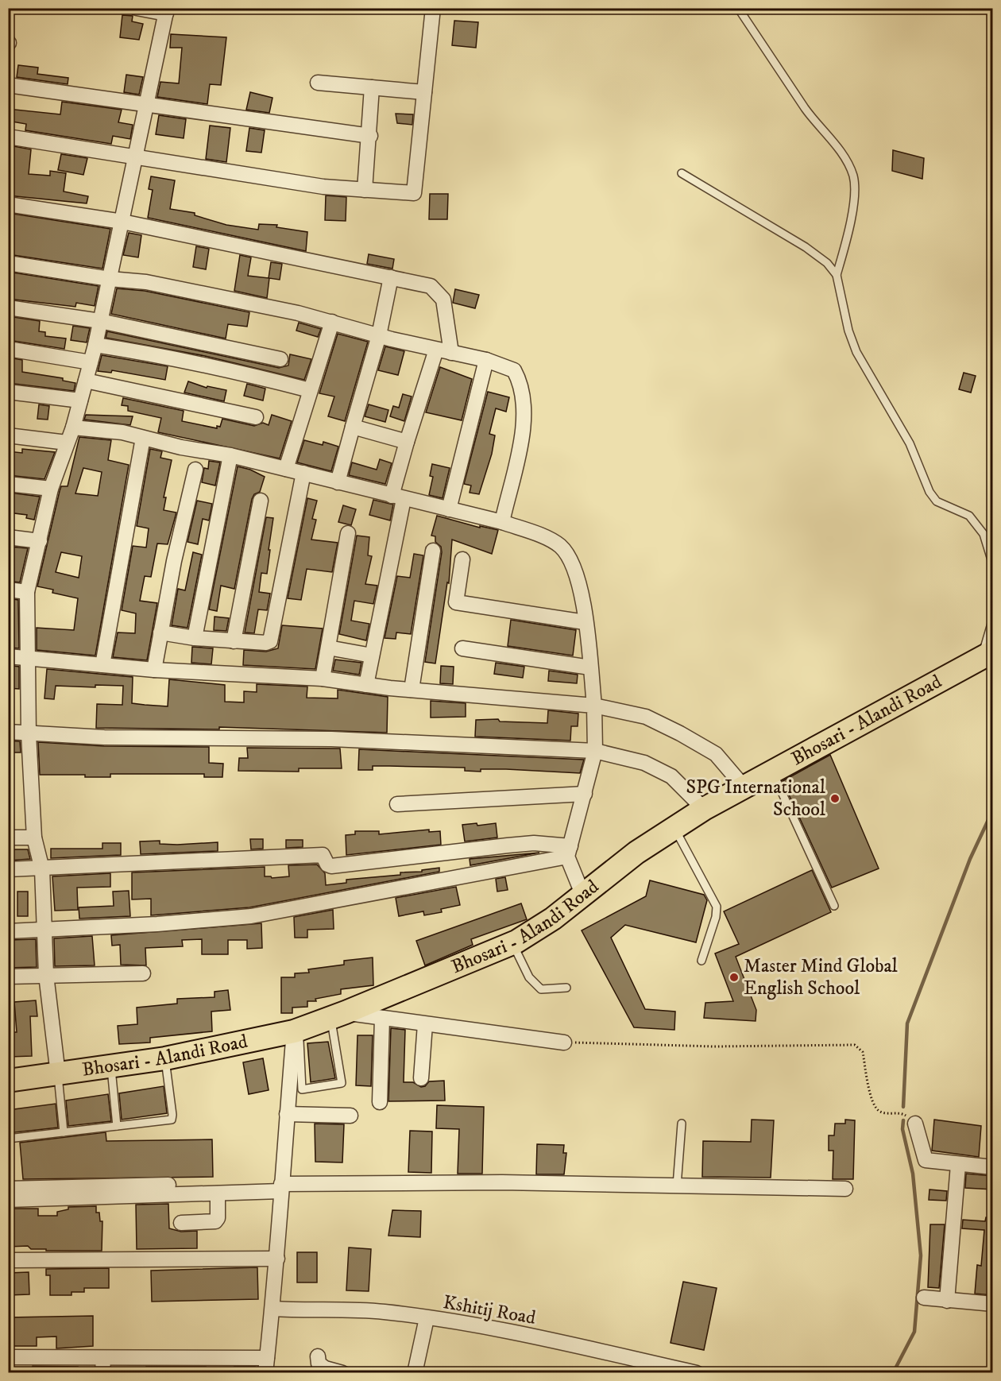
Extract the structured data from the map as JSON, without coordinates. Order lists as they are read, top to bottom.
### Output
{
  "streets": {
    "main road": ["Bhosari - Alandi Road"],
    "street": ["Kshitij Road"]
  },
  "places": ["SPG International School", "Master Mind Global English School"]
}
